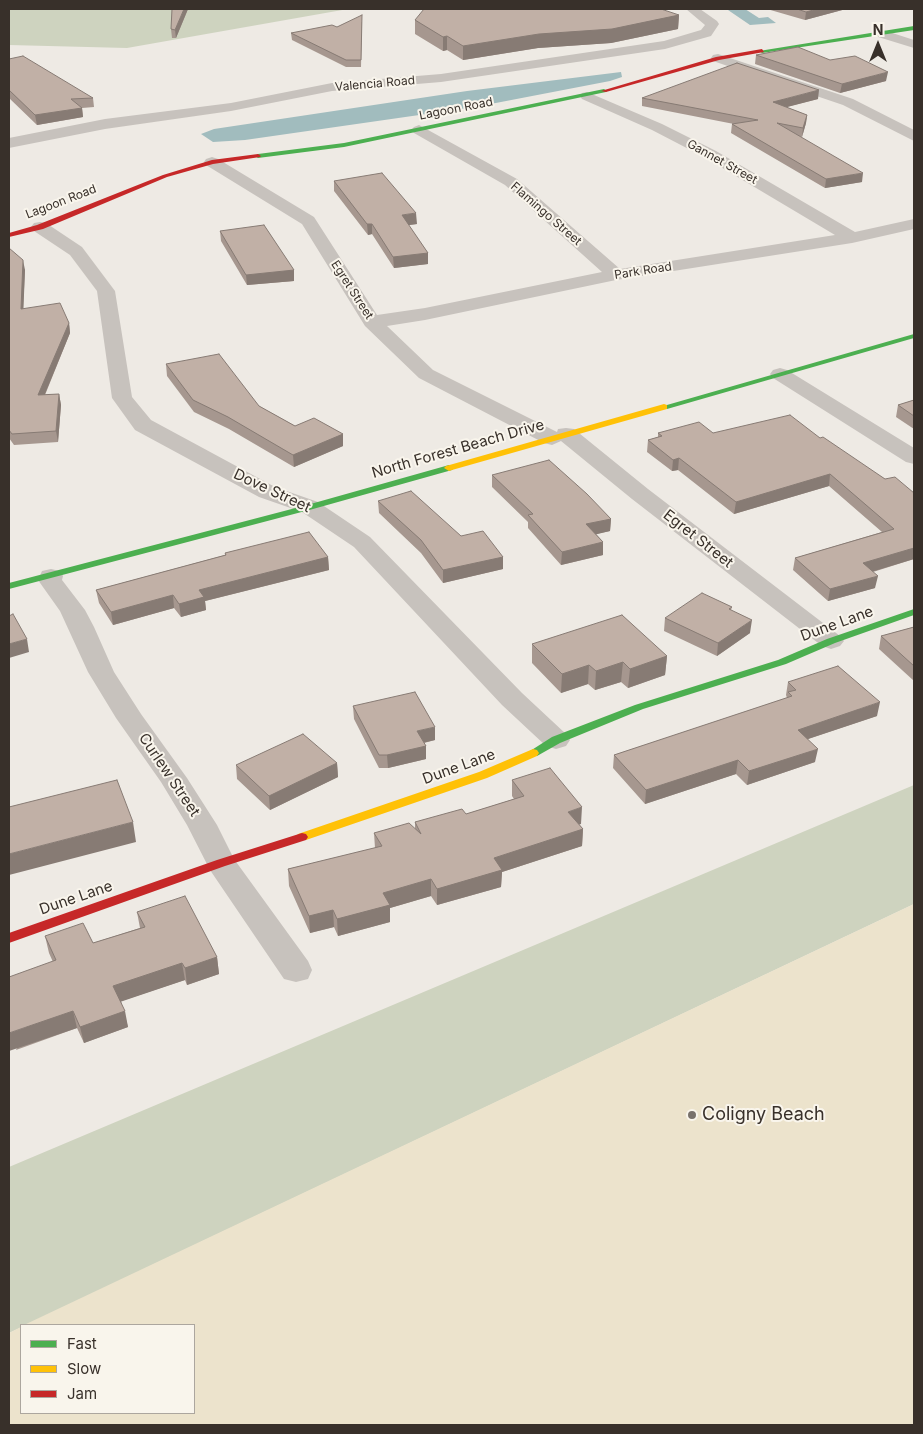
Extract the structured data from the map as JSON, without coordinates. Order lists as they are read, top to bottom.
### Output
{
  "streets": {
    "street": [
      "Valencia Road",
      "Lagoon Road",
      "Gannet Street",
      "Flamingo Street",
      "Park Road",
      "Egret Street",
      "North Forest Beach Drive",
      "Dove Street",
      "Dune Lane",
      "Curlew Street"
    ]
  },
  "crossings": [
    ["Lagoon Road", "Gannet Street"],
    ["Lagoon Road", "Flamingo Street"],
    ["Lagoon Road", "Egret Street"],
    ["Lagoon Road", "Dove Street"],
    ["Gannet Street", "Park Road"],
    ["Flamingo Street", "Park Road"],
    ["Park Road", "Egret Street"],
    ["Egret Street", "North Forest Beach Drive"],
    ["Egret Street", "Dune Lane"],
    ["North Forest Beach Drive", "Dove Street"],
    ["North Forest Beach Drive", "Curlew Street"],
    ["Dove Street", "Dune Lane"],
    ["Dune Lane", "Curlew Street"]
  ],
  "places": ["Coligny Beach"],
  "legend": ["Fast", "Slow", "Jam"],
  "north": "top"
}
